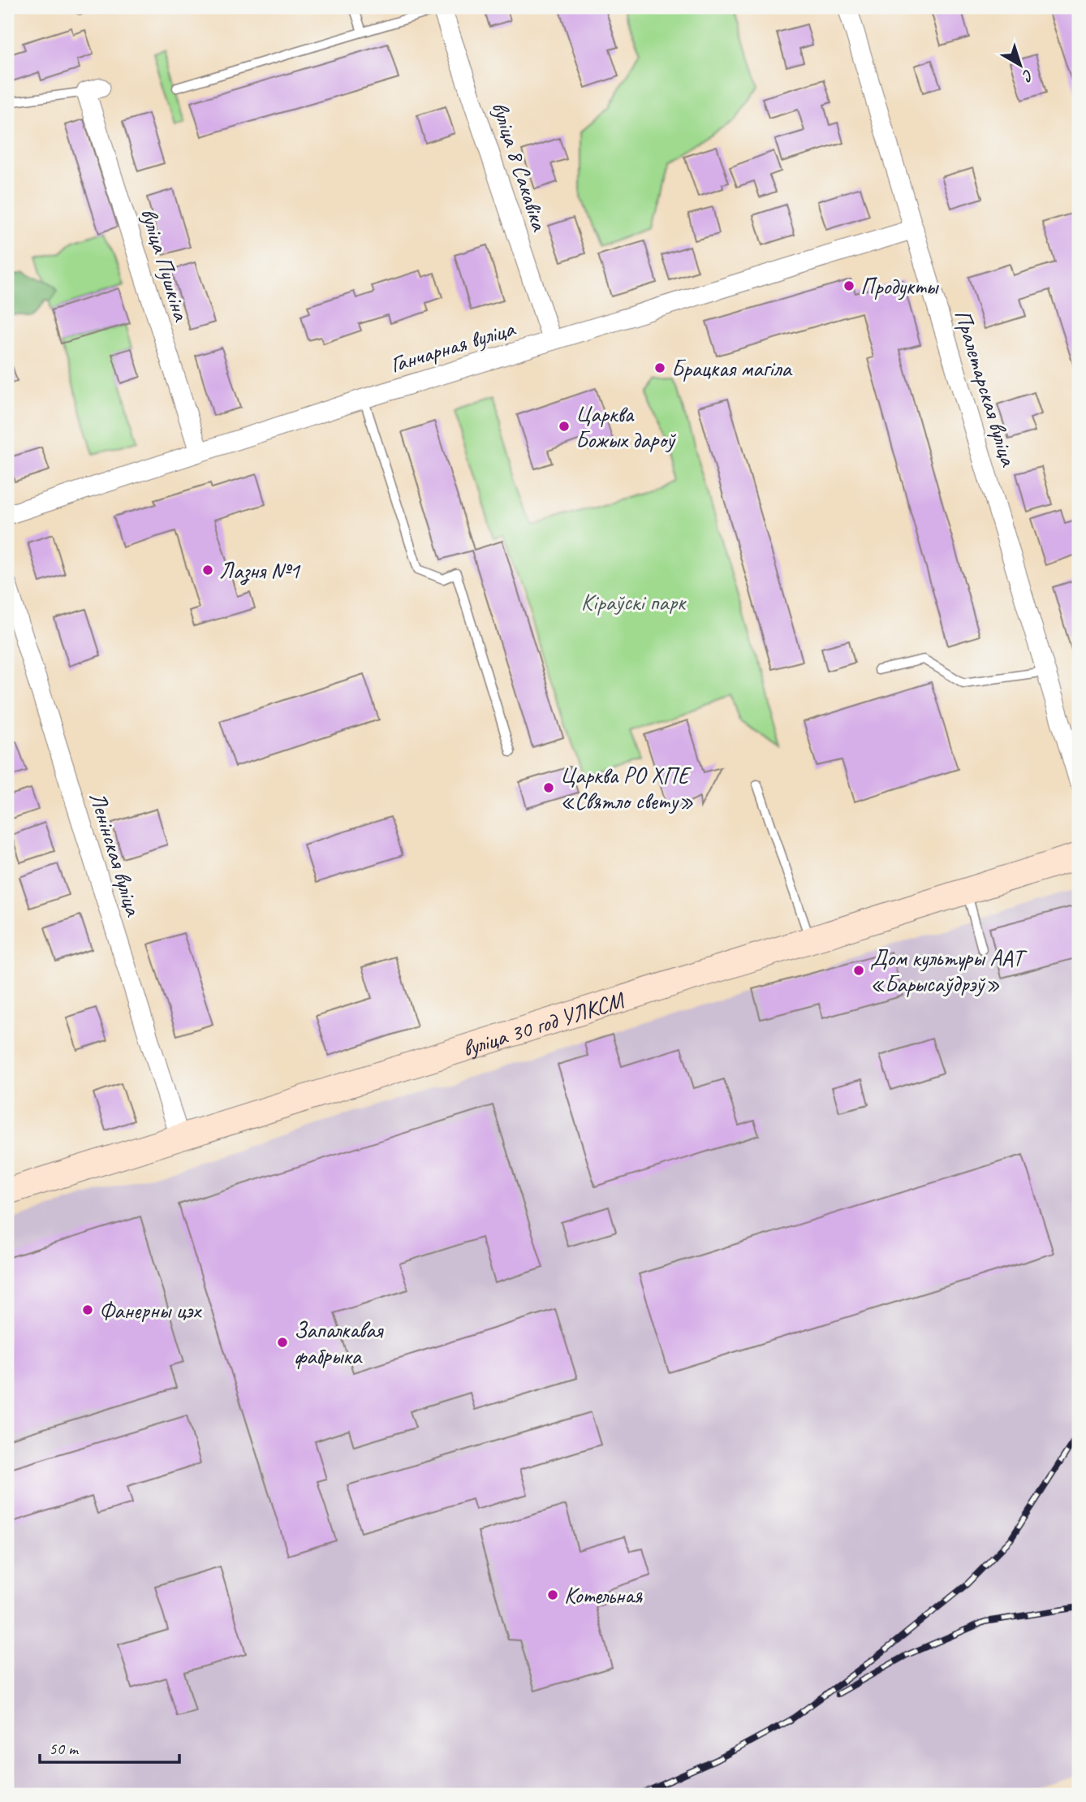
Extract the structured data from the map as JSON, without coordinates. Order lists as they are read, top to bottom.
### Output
{
  "streets": {
    "main road": ["вуліца 30 год УЛКСМ"],
    "street": [
      "вуліца 8 Сакавіка",
      "вуліца Пушкіна",
      "Ганчарная вуліца",
      "Пралетарская вуліца",
      "Ленінская вуліца"
    ]
  },
  "crossings": [
    ["вуліца 8 Сакавіка", "Ганчарная вуліца"],
    ["вуліца Пушкіна", "Ганчарная вуліца"],
    ["Ганчарная вуліца", "Пралетарская вуліца"],
    ["Ленінская вуліца", "вуліца 30 год УЛКСМ"]
  ],
  "parks": ["Кіраўскі парк"],
  "places": [
    "Продукты",
    "Брацкая магіла",
    "Царква Божых дароў",
    "Лазня №1",
    "Царква РО ХПЕ «Святло свету»",
    "Дом культуры ААТ «Барысаўдрэў»",
    "Фанерны цэх",
    "Запалкавая фабрыка",
    "Котельная"
  ],
  "scale_bar": "50 m",
  "north": "bottom right"
}
